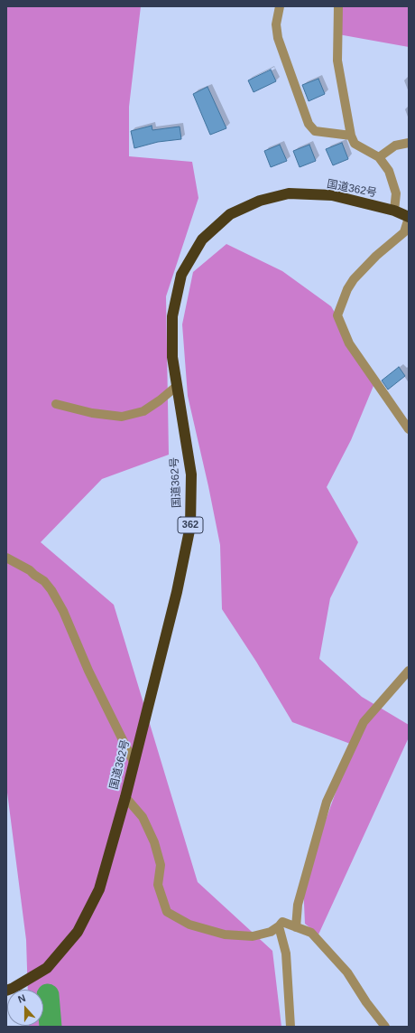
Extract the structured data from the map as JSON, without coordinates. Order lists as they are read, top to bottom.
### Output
{
  "streets": {
    "highway": ["国道362号", "362"]
  },
  "north": "top"
}
